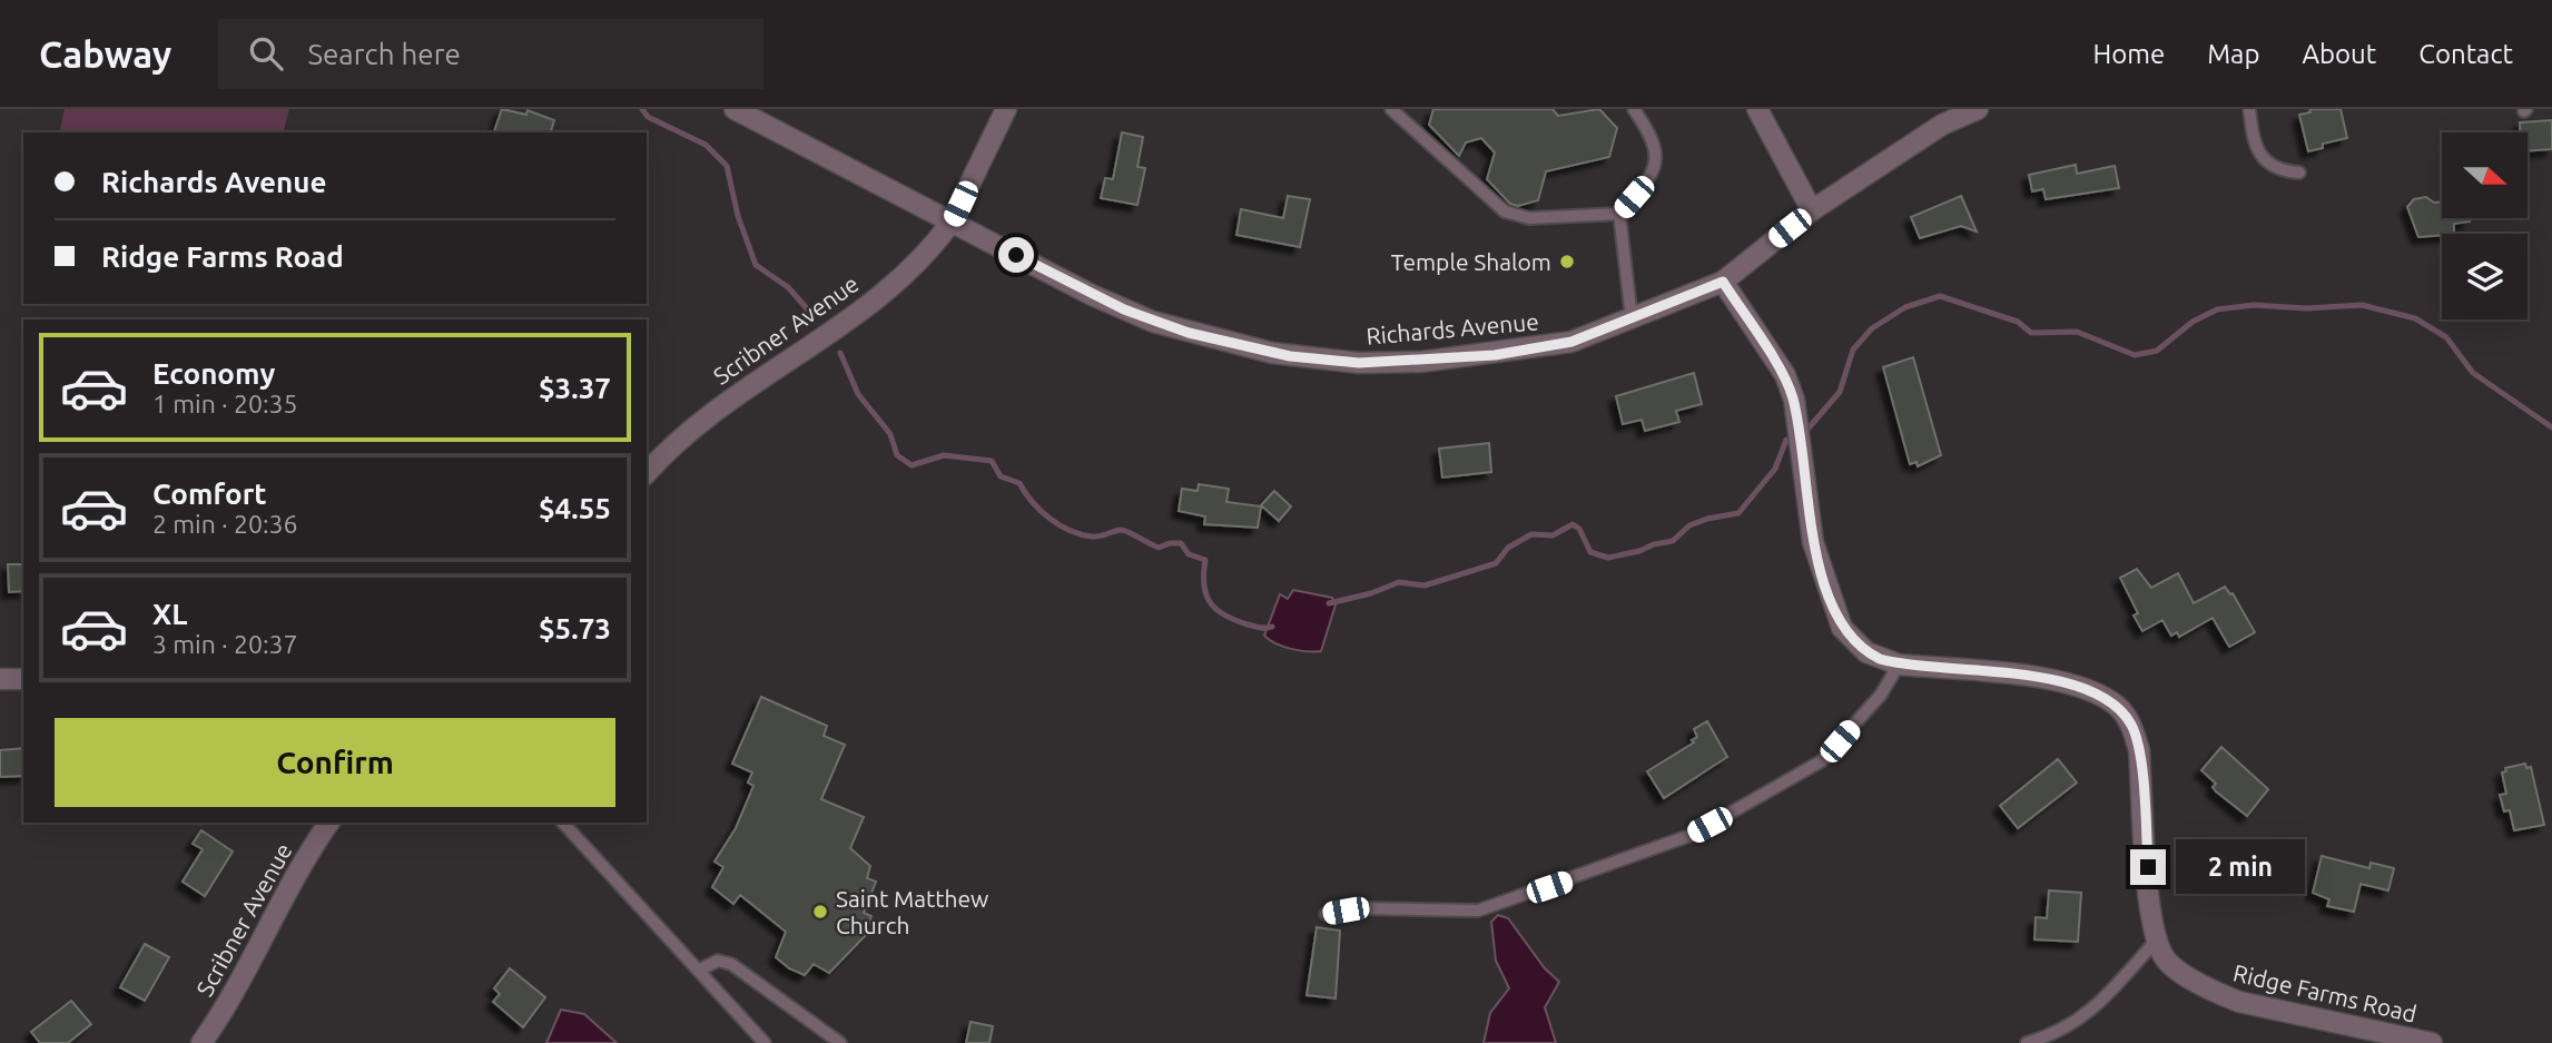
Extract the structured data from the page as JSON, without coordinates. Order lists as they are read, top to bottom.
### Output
{
  "streets": {
    "street": ["Richards Avenue", "Scribner Avenue", "Ridge Farms Road"]
  },
  "crossings": [
    ["Richards Avenue", "Scribner Avenue"],
    ["Richards Avenue", "Ridge Farms Road"]
  ],
  "places": ["Temple Shalom", "Saint Matthew Church"],
  "north": "right",
  "page": {
    "header": "Cabway",
    "search": "Search here",
    "nav": [
      "Home",
      "Map",
      "About",
      "Contact"
    ],
    "banner": ["Richards Avenue", "Ridge Farms Road"],
    "list": [
      {
        "name": "Economy",
        "note": "1 min · 20:35",
        "value": "$3.37"
      },
      {
        "name": "Comfort",
        "note": "2 min · 20:36",
        "value": "$4.55"
      },
      {
        "name": "XL",
        "note": "3 min · 20:37",
        "value": "$5.73"
      }
    ],
    "buttons": "Confirm",
    "bubble": "2 min"
  }
}
